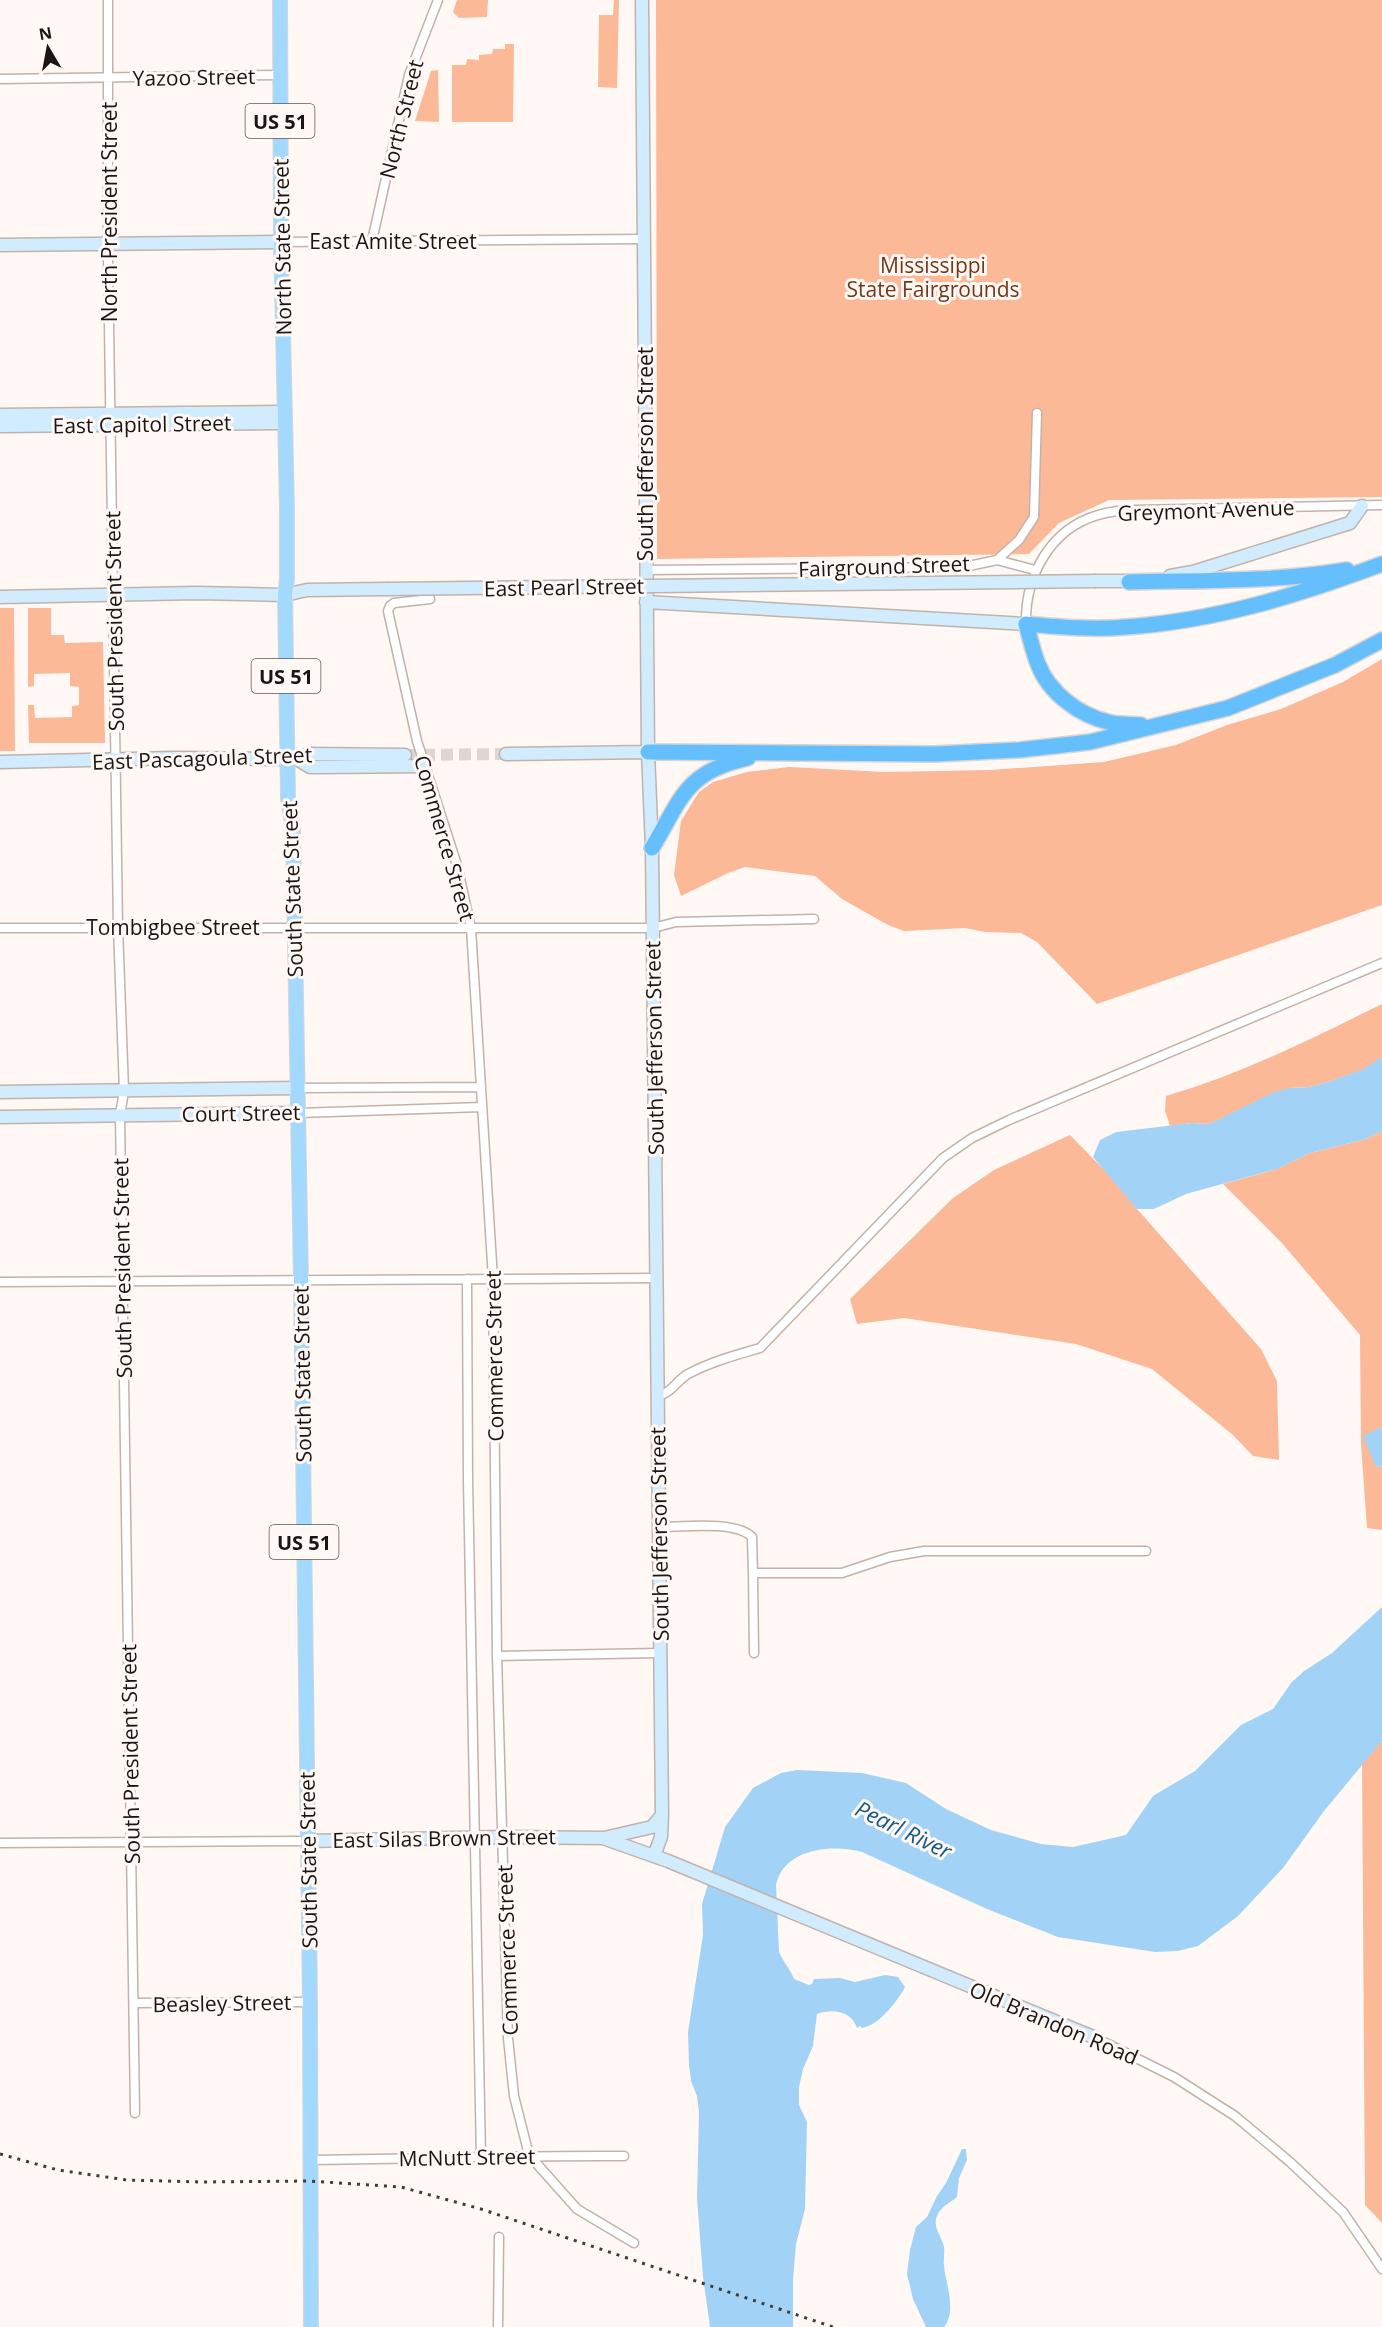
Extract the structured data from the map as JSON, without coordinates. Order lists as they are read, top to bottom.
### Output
{
  "streets": {
    "main road": ["US 51", "North State Street", "South State Street"],
    "street": [
      "Yazoo Street",
      "North Street",
      "North President Street",
      "East Amite Street",
      "East Capitol Street",
      "South Jefferson Street",
      "Greymont Avenue",
      "Fairground Street",
      "East Pearl Street",
      "South President Street",
      "East Pascagoula Street",
      "Commerce Street",
      "Tombigbee Street",
      "Court Street",
      "East Silas Brown Street",
      "Beasley Street",
      "Old Brandon Road",
      "McNutt Street"
    ]
  },
  "crossings": [
    ["Yazoo Street", "North President Street"],
    ["Yazoo Street", "North State Street"],
    ["North Street", "East Amite Street"],
    ["North President Street", "East Amite Street"],
    ["North President Street", "East Capitol Street"],
    ["North President Street", "South President Street"],
    ["East Amite Street", "North State Street"],
    ["East Amite Street", "South Jefferson Street"],
    ["North State Street", "East Capitol Street"],
    ["North State Street", "South State Street"],
    ["East Capitol Street", "South President Street"],
    ["East Capitol Street", "South State Street"],
    ["South Jefferson Street", "Fairground Street"],
    ["South Jefferson Street", "Tombigbee Street"],
    ["South Jefferson Street", "East Silas Brown Street"],
    ["Greymont Avenue", "East Pearl Street"],
    ["East Pearl Street", "South President Street"],
    ["East Pearl Street", "South State Street"],
    ["South President Street", "East Pascagoula Street"],
    ["South President Street", "Tombigbee Street"],
    ["South President Street", "Court Street"],
    ["South President Street", "East Silas Brown Street"],
    ["South President Street", "Beasley Street"],
    ["East Pascagoula Street", "South State Street"],
    ["Commerce Street", "Tombigbee Street"],
    ["Commerce Street", "Court Street"],
    ["Commerce Street", "East Silas Brown Street"],
    ["Commerce Street", "McNutt Street"],
    ["South State Street", "Tombigbee Street"],
    ["South State Street", "Court Street"],
    ["South State Street", "East Silas Brown Street"],
    ["South State Street", "Beasley Street"],
    ["South State Street", "McNutt Street"],
    ["East Silas Brown Street", "Old Brandon Road"]
  ],
  "water": ["Pearl River"],
  "parks": ["Mississippi State Fairgrounds"],
  "north": "top"
}
